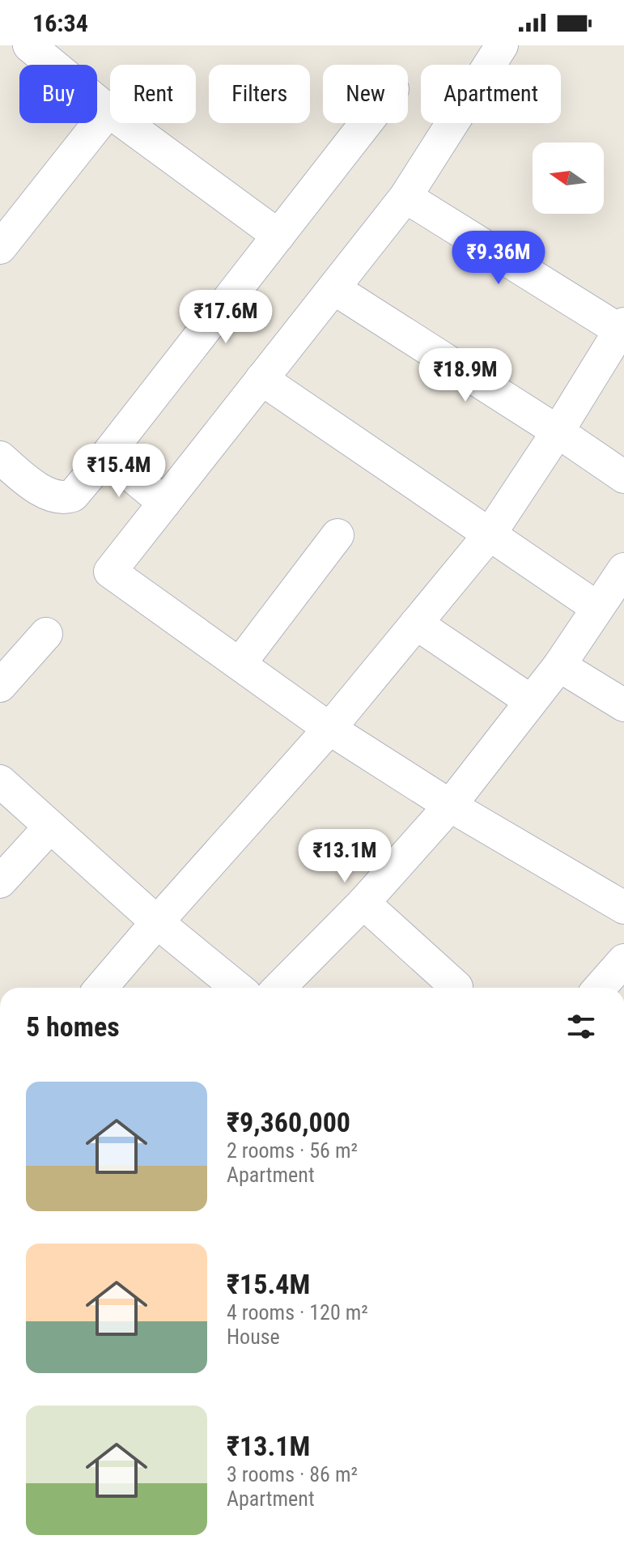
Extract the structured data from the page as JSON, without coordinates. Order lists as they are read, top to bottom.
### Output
{
  "north": "left",
  "page": {
    "status": "16:34",
    "chip": [
      "Buy",
      "Rent",
      "Filters",
      "New",
      "Apartment"
    ],
    "price": [
      "₹9.36M",
      "₹17.6M",
      "₹18.9M",
      "₹15.4M",
      "₹13.1M"
    ],
    "heading": "5 homes",
    "list": [
      {
        "name": "₹9,360,000",
        "note": "2 rooms · 56 m² · Apartment"
      },
      {
        "name": "₹15.4M",
        "note": "4 rooms · 120 m² · House"
      },
      {
        "name": "₹13.1M",
        "note": "3 rooms · 86 m² · Apartment"
      }
    ]
  }
}
